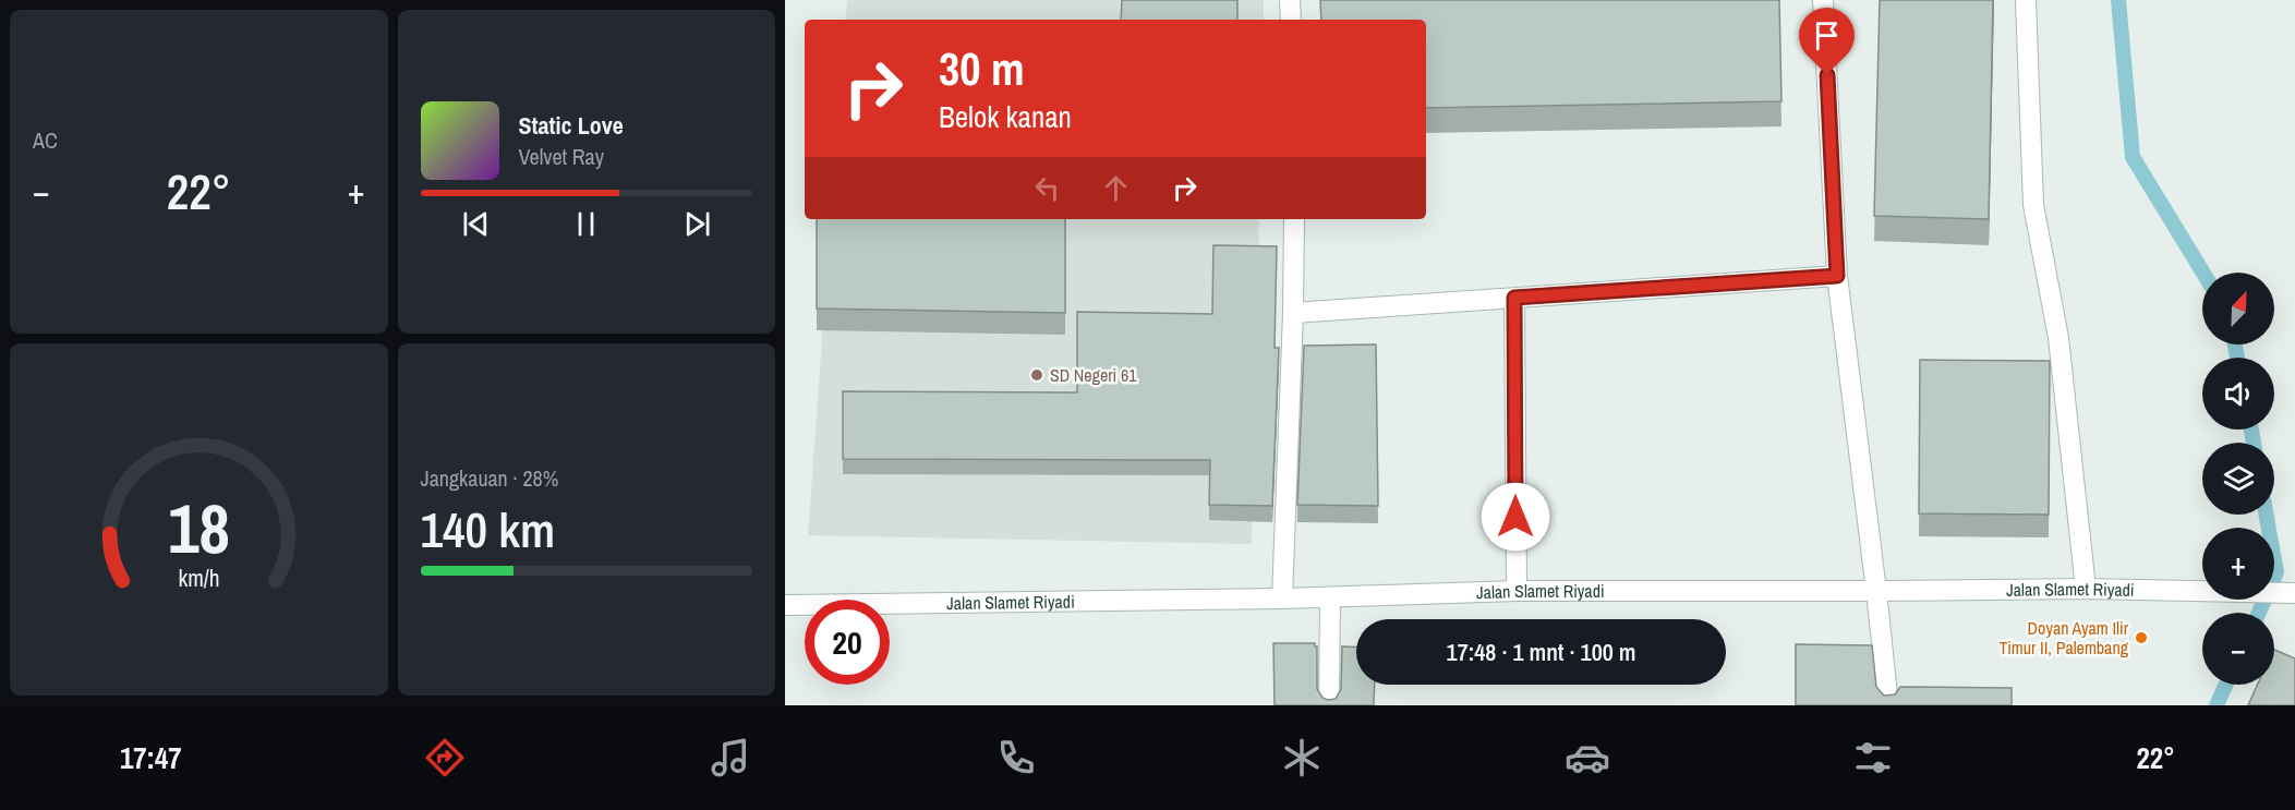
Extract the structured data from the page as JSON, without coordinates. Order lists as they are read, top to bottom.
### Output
{
  "streets": {
    "street": ["Jalan Slamet Riyadi"]
  },
  "places": ["SD Negeri 61", "Doyan Ayam Ilir Timur II, Palembang"],
  "north": "top right",
  "page": {
    "tile": [
      "AC",
      ["Jangkauan · 28%", "140 km"]
    ],
    "turn": ["30 m", "Belok kanan"],
    "song": ["Static Love", "Velvet Ray"],
    "heat": ["−", "22°", "+"],
    "map_buttons": ["+", "−"],
    "limit": "20",
    "trip": "17:48 · 1 mnt · 100 m",
    "tabs": ["17:47", "22°"],
    "gauge": ["18", "km/h"]
  }
}
